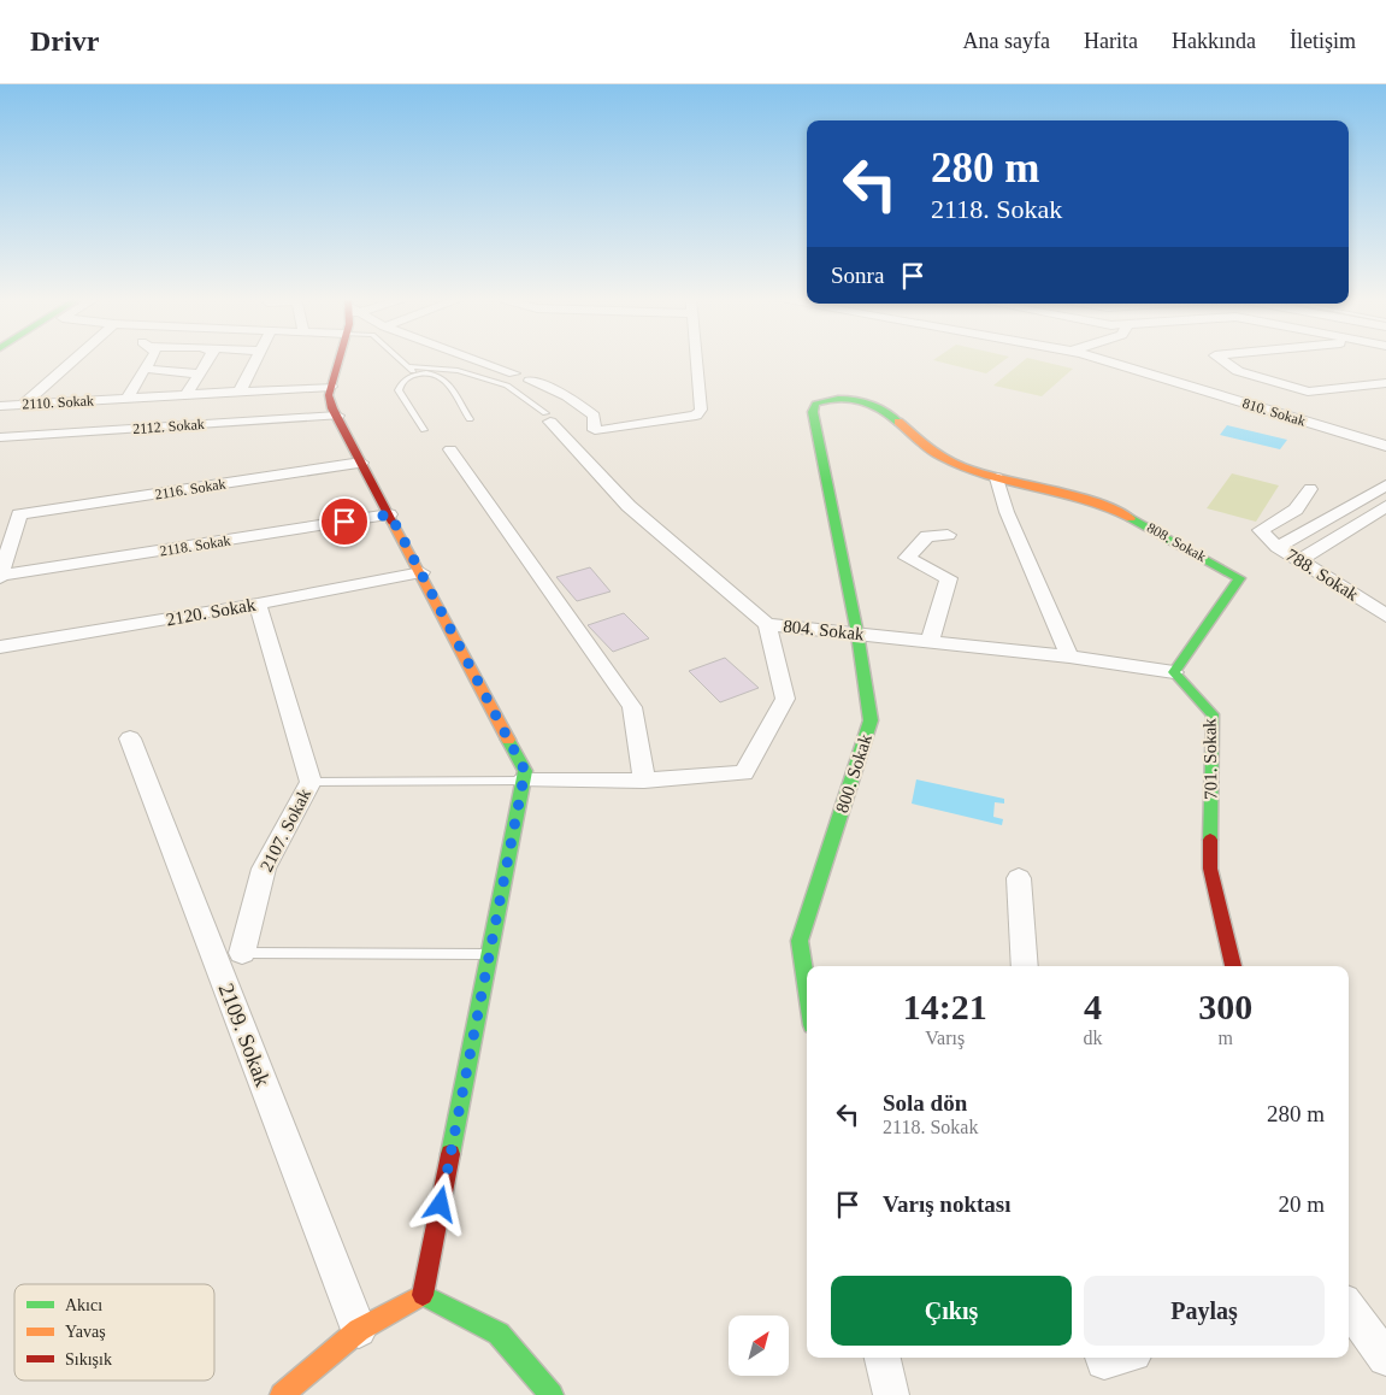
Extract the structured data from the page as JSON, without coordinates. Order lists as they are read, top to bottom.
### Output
{
  "streets": {
    "street": [
      "2110. Sokak",
      "810. Sokak",
      "2112. Sokak",
      "2116. Sokak",
      "808. Sokak",
      "2118. Sokak",
      "788. Sokak",
      "2120. Sokak",
      "804. Sokak",
      "701. Sokak",
      "800. Sokak",
      "2107. Sokak",
      "2109. Sokak"
    ]
  },
  "crossings": [
    ["2116. Sokak", "2118. Sokak"],
    ["808. Sokak", "804. Sokak"],
    ["808. Sokak", "701. Sokak"],
    ["808. Sokak", "800. Sokak"],
    ["2120. Sokak", "2107. Sokak"],
    ["804. Sokak", "701. Sokak"],
    ["804. Sokak", "800. Sokak"]
  ],
  "legend": ["Akıcı", "Yavaş", "Sıkışık"],
  "north": "top right",
  "page": {
    "header": "Drivr",
    "nav": [
      "Ana sayfa",
      "Harita",
      "Hakkında",
      "İletişim"
    ],
    "turn": ["280 m", "2118. Sokak"],
    "then": "Sonra",
    "eta": [
      "14:21",
      "Varış",
      "4",
      "dk",
      "300",
      "m"
    ],
    "list": [
      {
        "name": "Sola dön",
        "note": "2118. Sokak",
        "value": "280 m"
      },
      {
        "name": "Varış noktası",
        "value": "20 m"
      }
    ],
    "buttons": ["Çıkış", "Paylaş"]
  }
}
